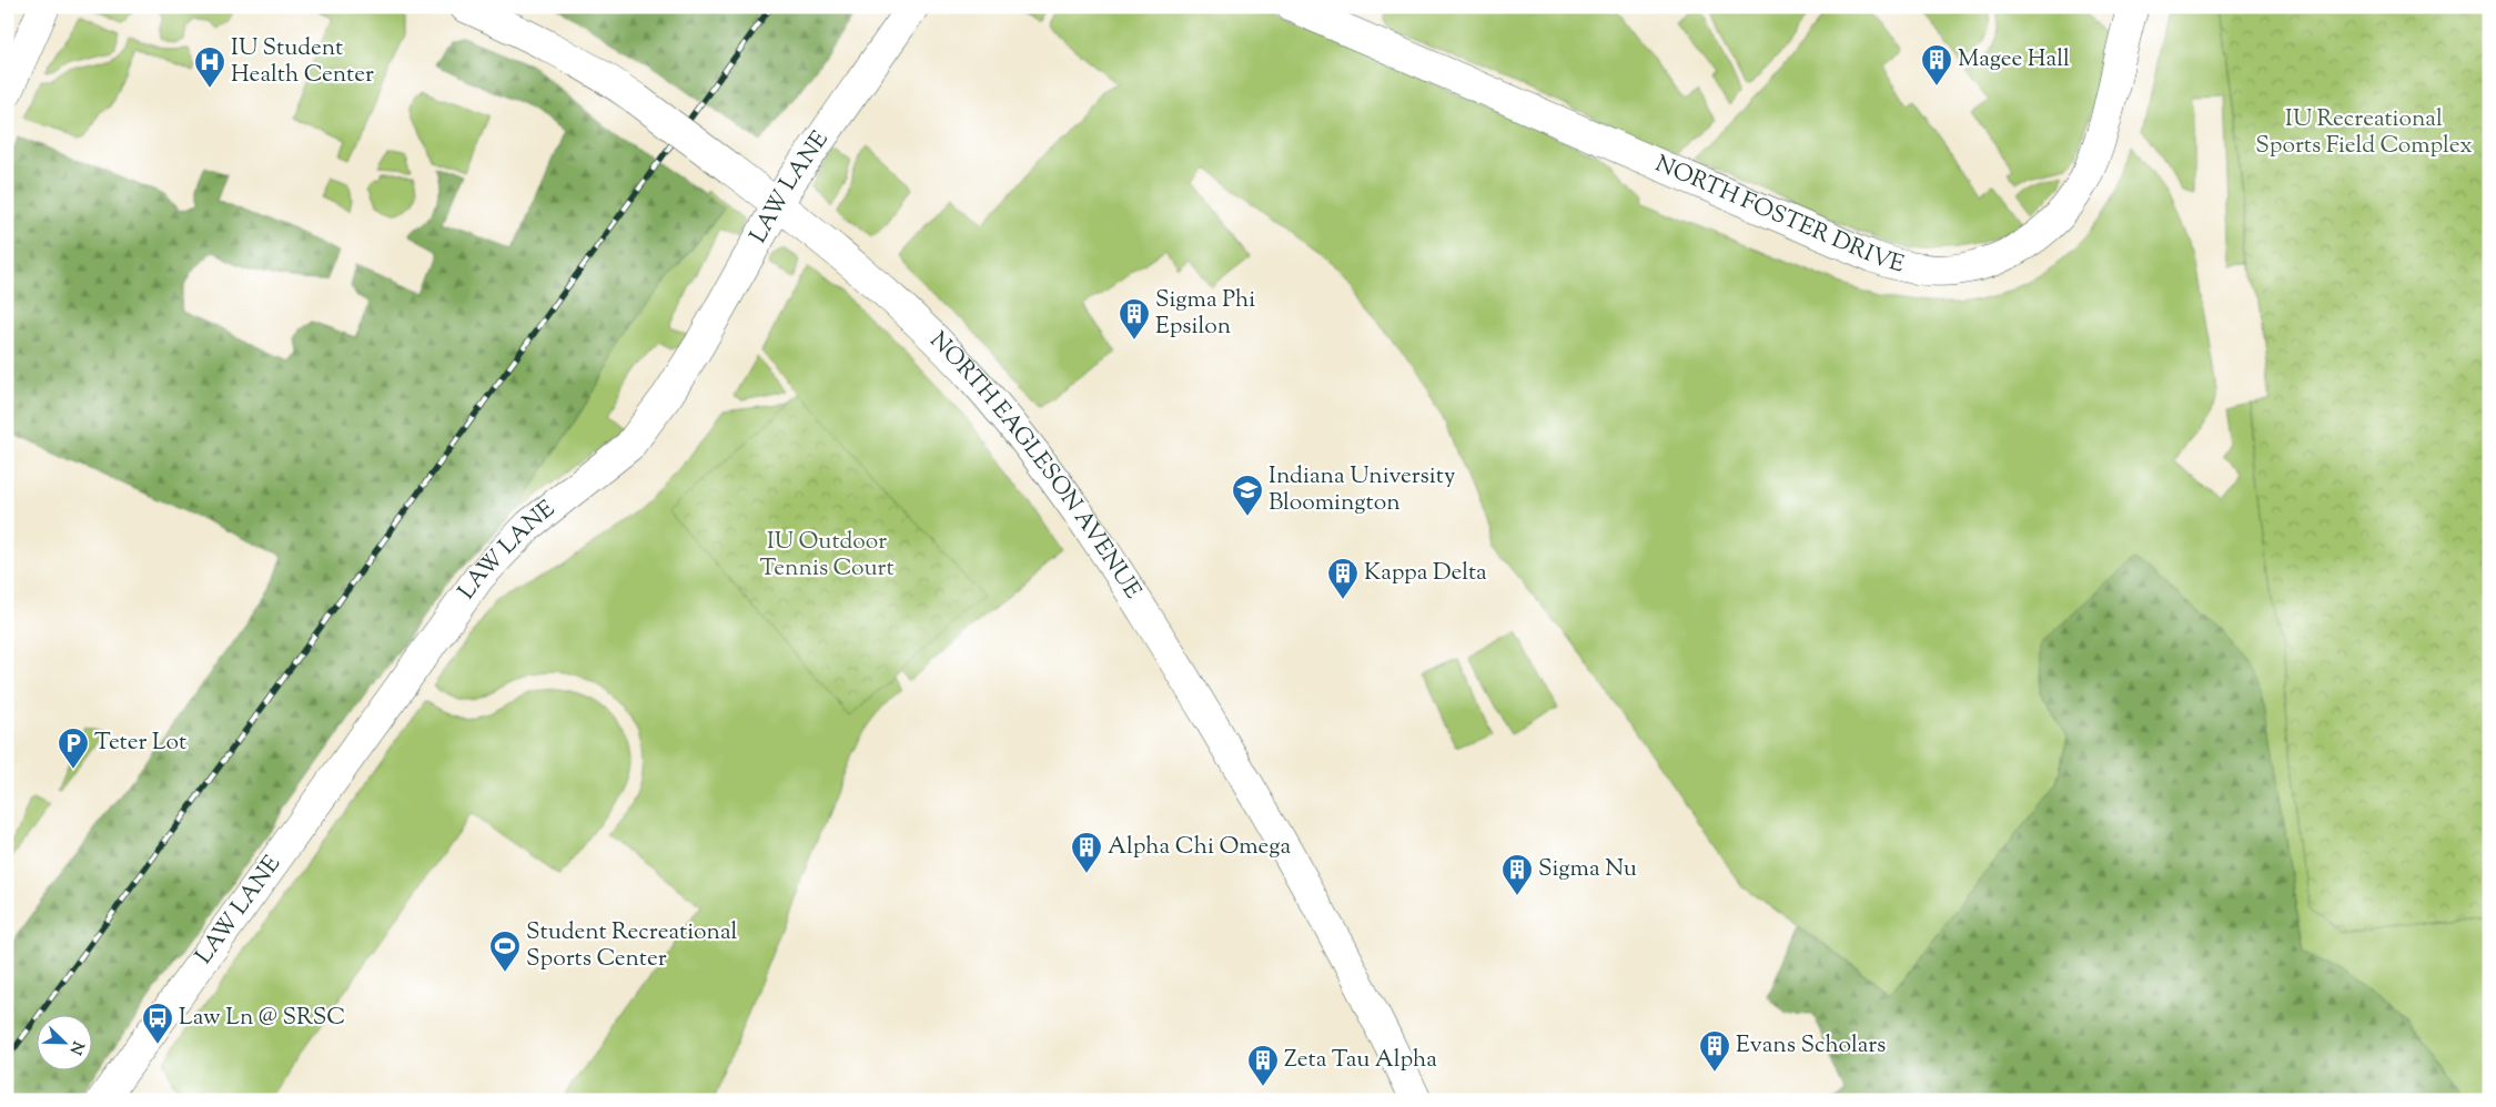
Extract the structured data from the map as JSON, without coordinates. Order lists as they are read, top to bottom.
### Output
{
  "streets": {
    "street": ["LAW LANE", "NORTH FOSTER DRIVE", "NORTH EAGLESON AVENUE"]
  },
  "crossings": [
    ["LAW LANE", "NORTH EAGLESON AVENUE"]
  ],
  "parks": ["IU Recreational Sports Field Complex", "IU Outdoor Tennis Court"],
  "places": {
    "building": [
      "Magee Hall",
      "Sigma Phi Epsilon",
      "Kappa Delta",
      "Alpha Chi Omega",
      "Sigma Nu",
      "Evans Scholars",
      "Zeta Tau Alpha"
    ],
    "hospital": ["IU Student Health Center"],
    "school or university": ["Indiana University Bloomington"],
    "parking": ["Teter Lot"],
    "sports": ["Student Recreational Sports Center"],
    "bus stop": ["Law Ln @ SRSC"]
  },
  "north": "bottom right"
}
